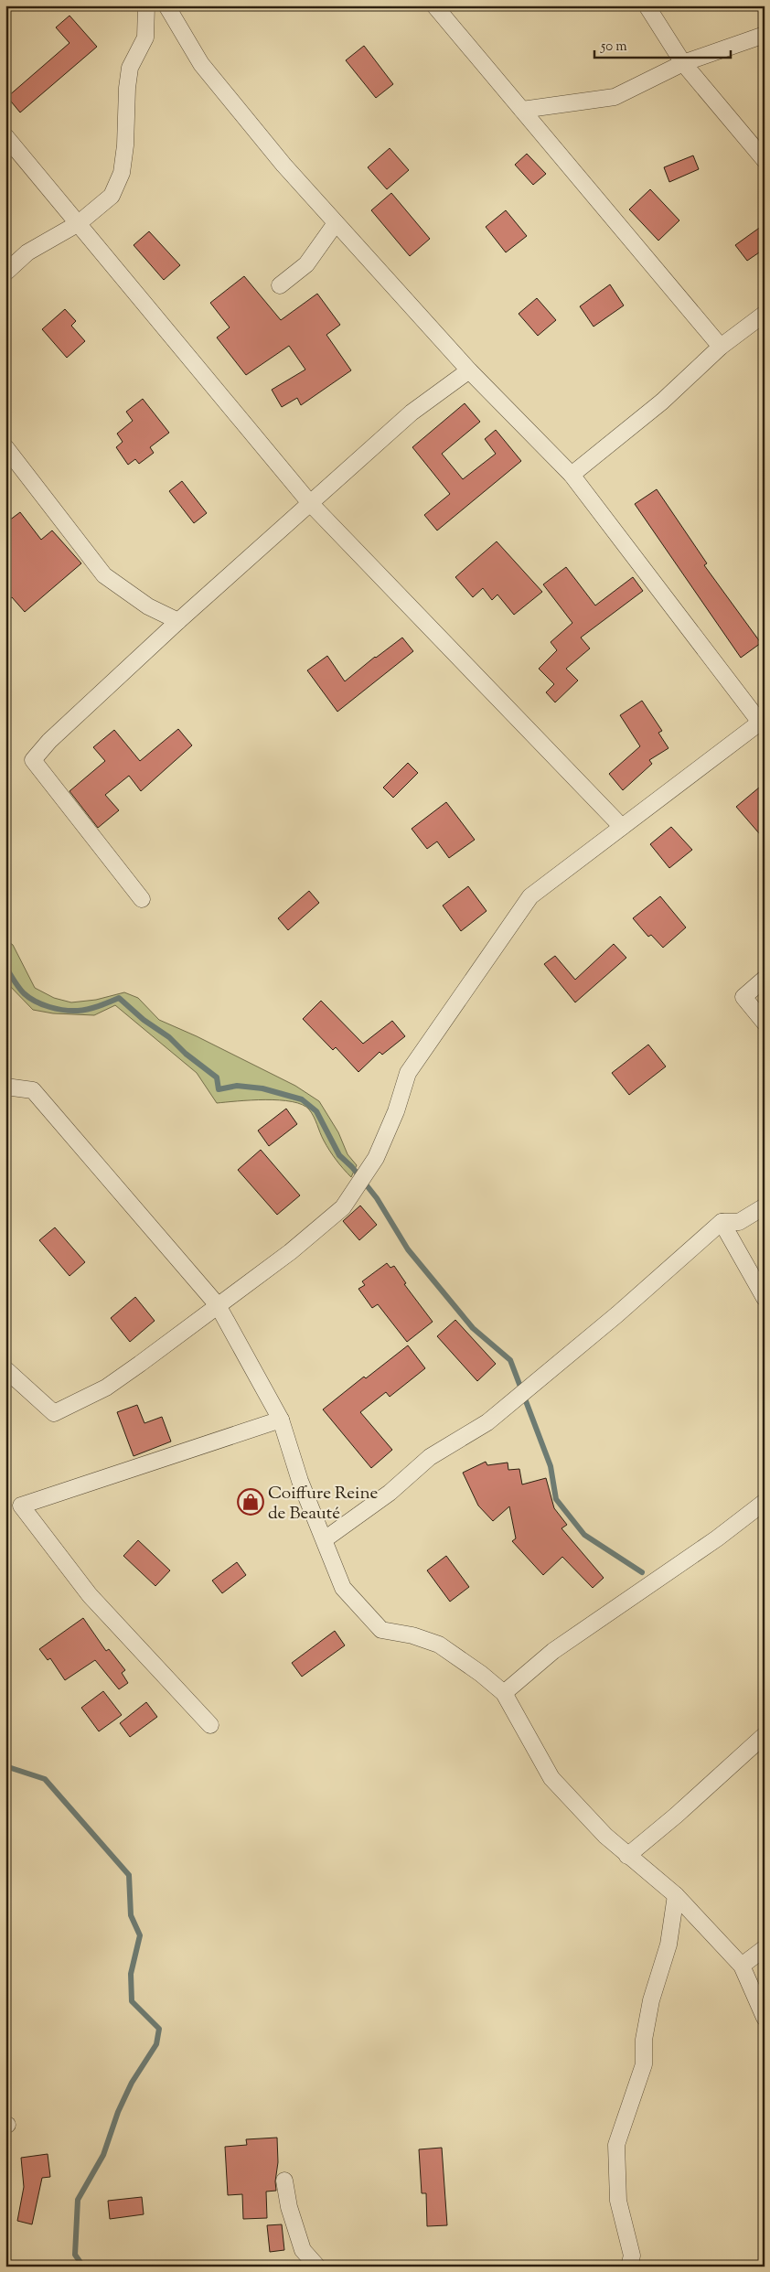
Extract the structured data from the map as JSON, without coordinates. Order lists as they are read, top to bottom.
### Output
{
  "places": {
    "shop": ["Coiffure Reine de Beauté"]
  },
  "scale_bar": "50 m"
}
